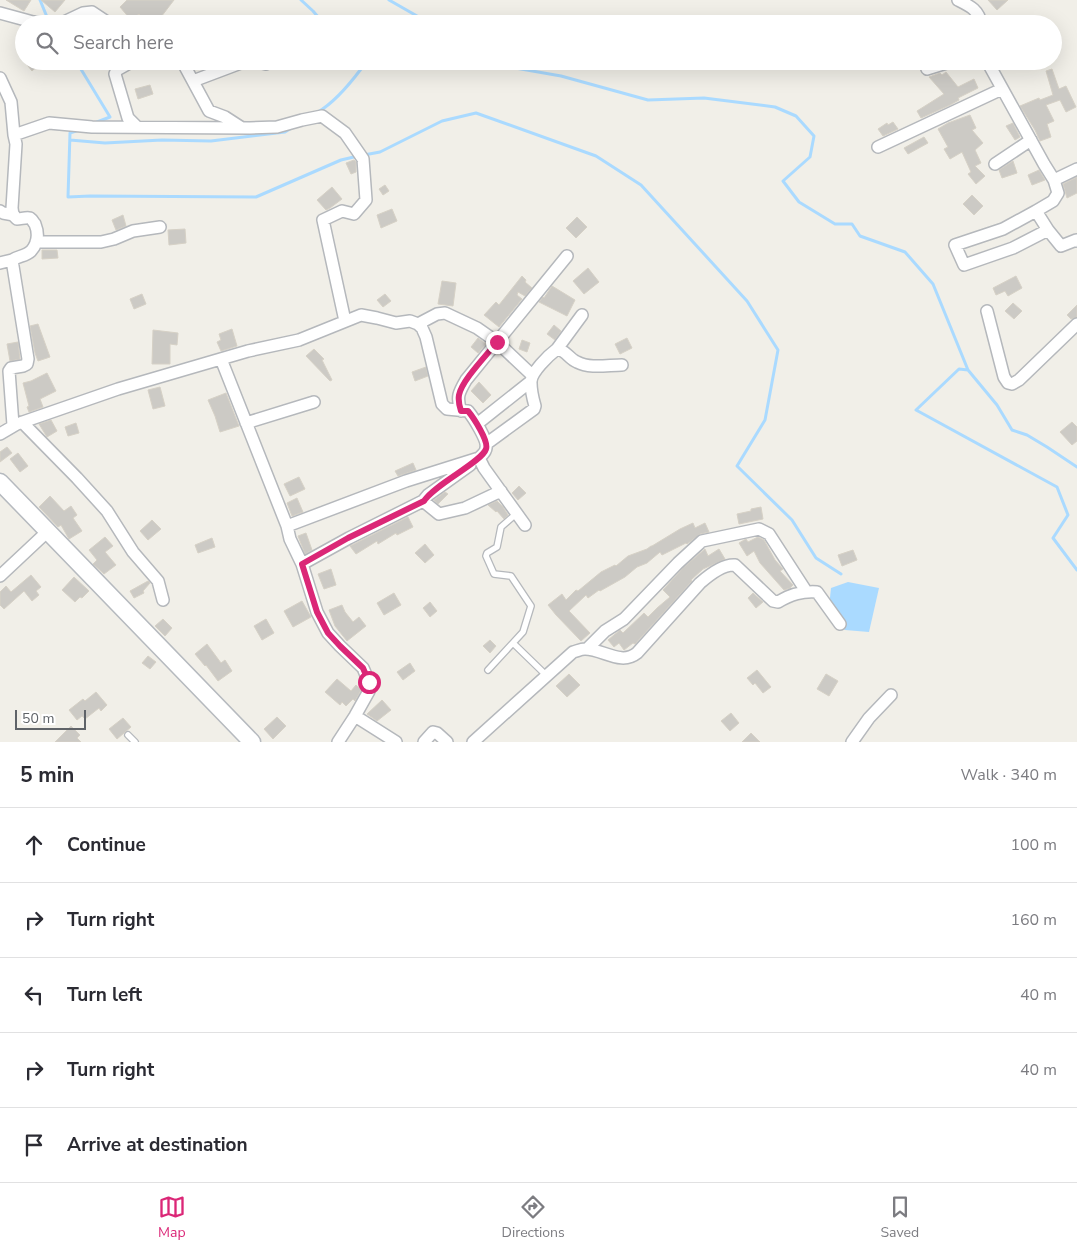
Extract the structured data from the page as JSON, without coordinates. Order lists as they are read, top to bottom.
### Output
{
  "scale_bar": "50 m",
  "page": {
    "search": "Search here",
    "scale": "50 m",
    "heading": ["5 min", "Walk · 340 m"],
    "list": [
      ["Continue", "100 m"],
      ["Turn right", "160 m"],
      ["Turn left", "40 m"],
      ["Turn right", "40 m"],
      "Arrive at destination"
    ],
    "nav": ["Map", "Directions", "Saved"]
  }
}
